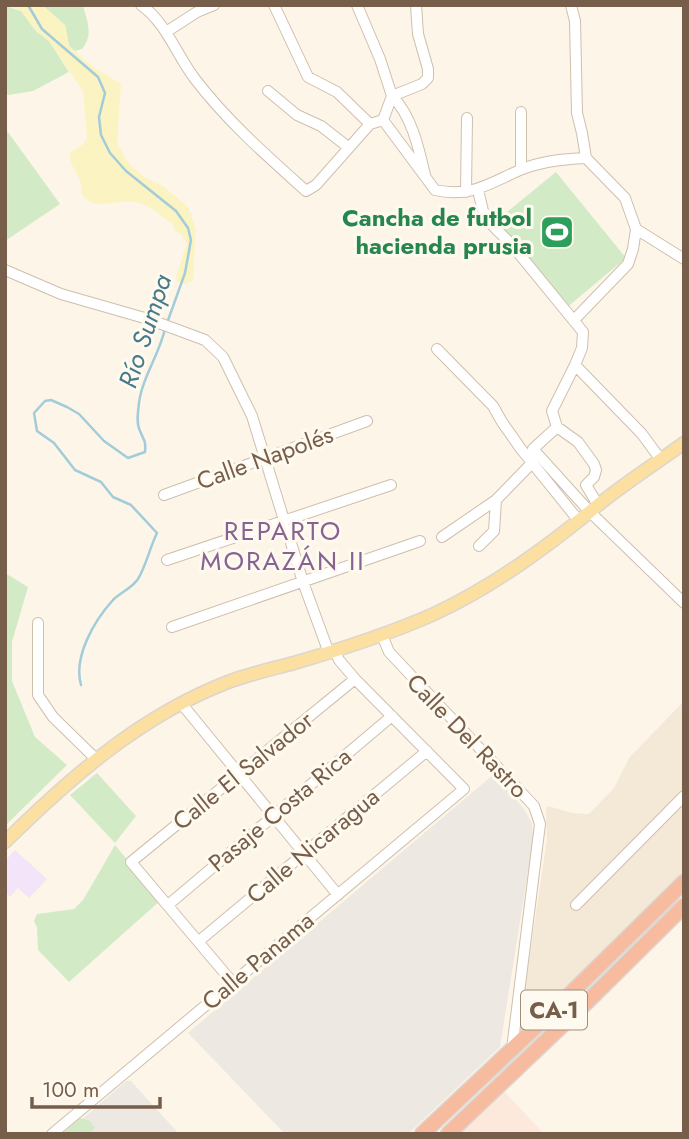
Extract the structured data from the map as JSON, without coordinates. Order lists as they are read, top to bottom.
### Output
{
  "streets": {
    "highway": ["CA-1"],
    "street": [
      "Calle Napolés",
      "Calle Del Rastro",
      "Calle El Salvador",
      "Pasaje Costa Rica",
      "Calle Nicaragua",
      "Calle Panama"
    ]
  },
  "crossings": [
    ["Calle Del Rastro", "CA-1"],
    ["Calle El Salvador", "Pasaje Costa Rica"],
    ["Calle Nicaragua", "Calle Panama"]
  ],
  "districts": ["REPARTO MORAZÁN II"],
  "water": ["Río Sumpa"],
  "places": {
    "sports": ["Cancha de futbol hacienda prusia"]
  },
  "scale_bar": "100 m"
}
